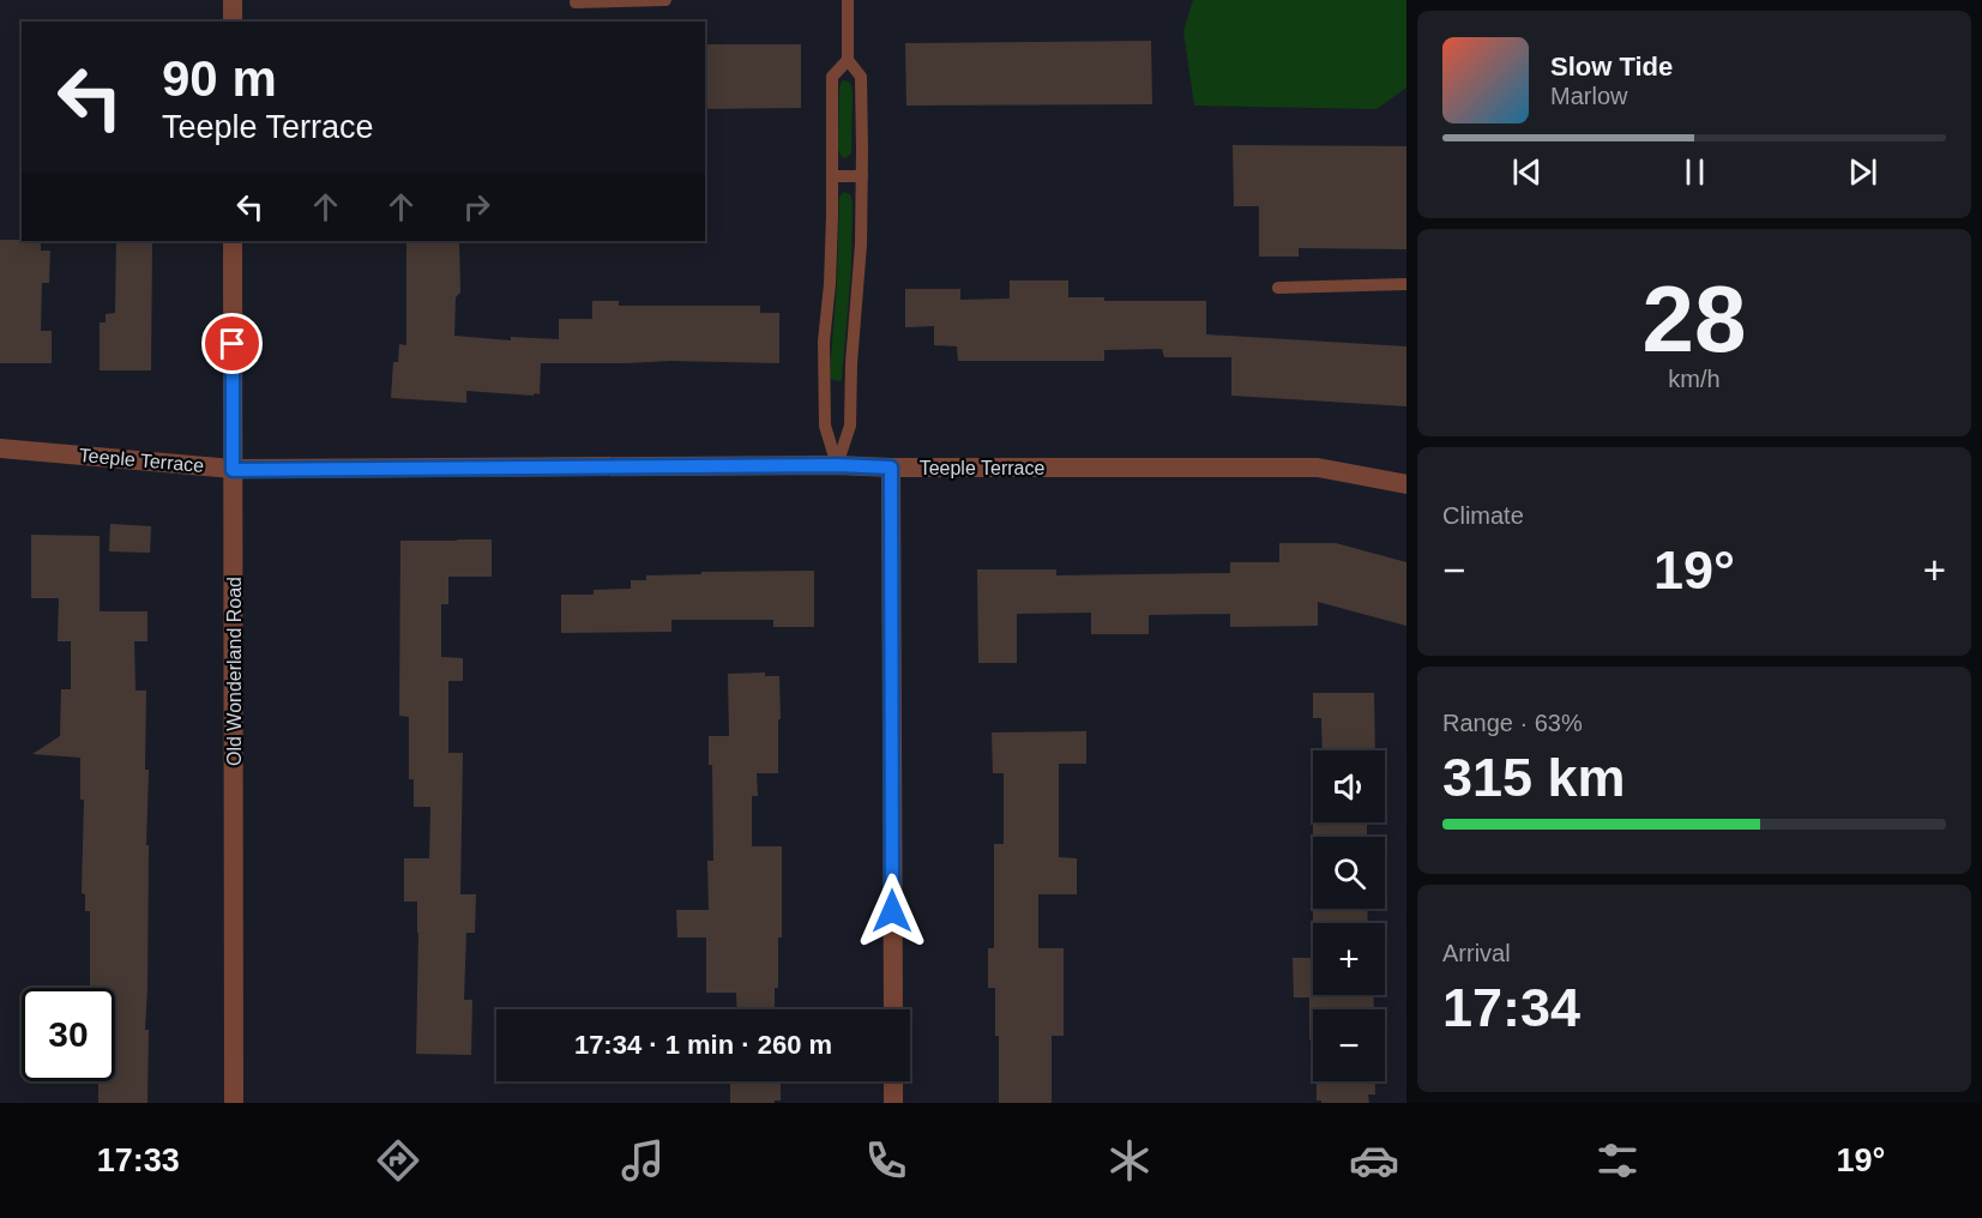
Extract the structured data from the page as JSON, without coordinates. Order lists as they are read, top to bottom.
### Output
{
  "streets": {
    "street": ["Teeple Terrace", "Old Wonderland Road"]
  },
  "crossings": [
    ["Teeple Terrace", "Old Wonderland Road"]
  ],
  "page": {
    "turn": ["90 m", "Teeple Terrace"],
    "song": ["Slow Tide", "Marlow"],
    "tile": [
      ["28", "km/h"],
      "Climate",
      ["Range · 63%", "315 km"],
      ["Arrival", "17:34"]
    ],
    "heat": ["−", "19°", "+"],
    "map_buttons": ["+", "−"],
    "limit": "30",
    "trip": "17:34 · 1 min · 260 m",
    "tabs": ["17:33", "19°"]
  }
}
